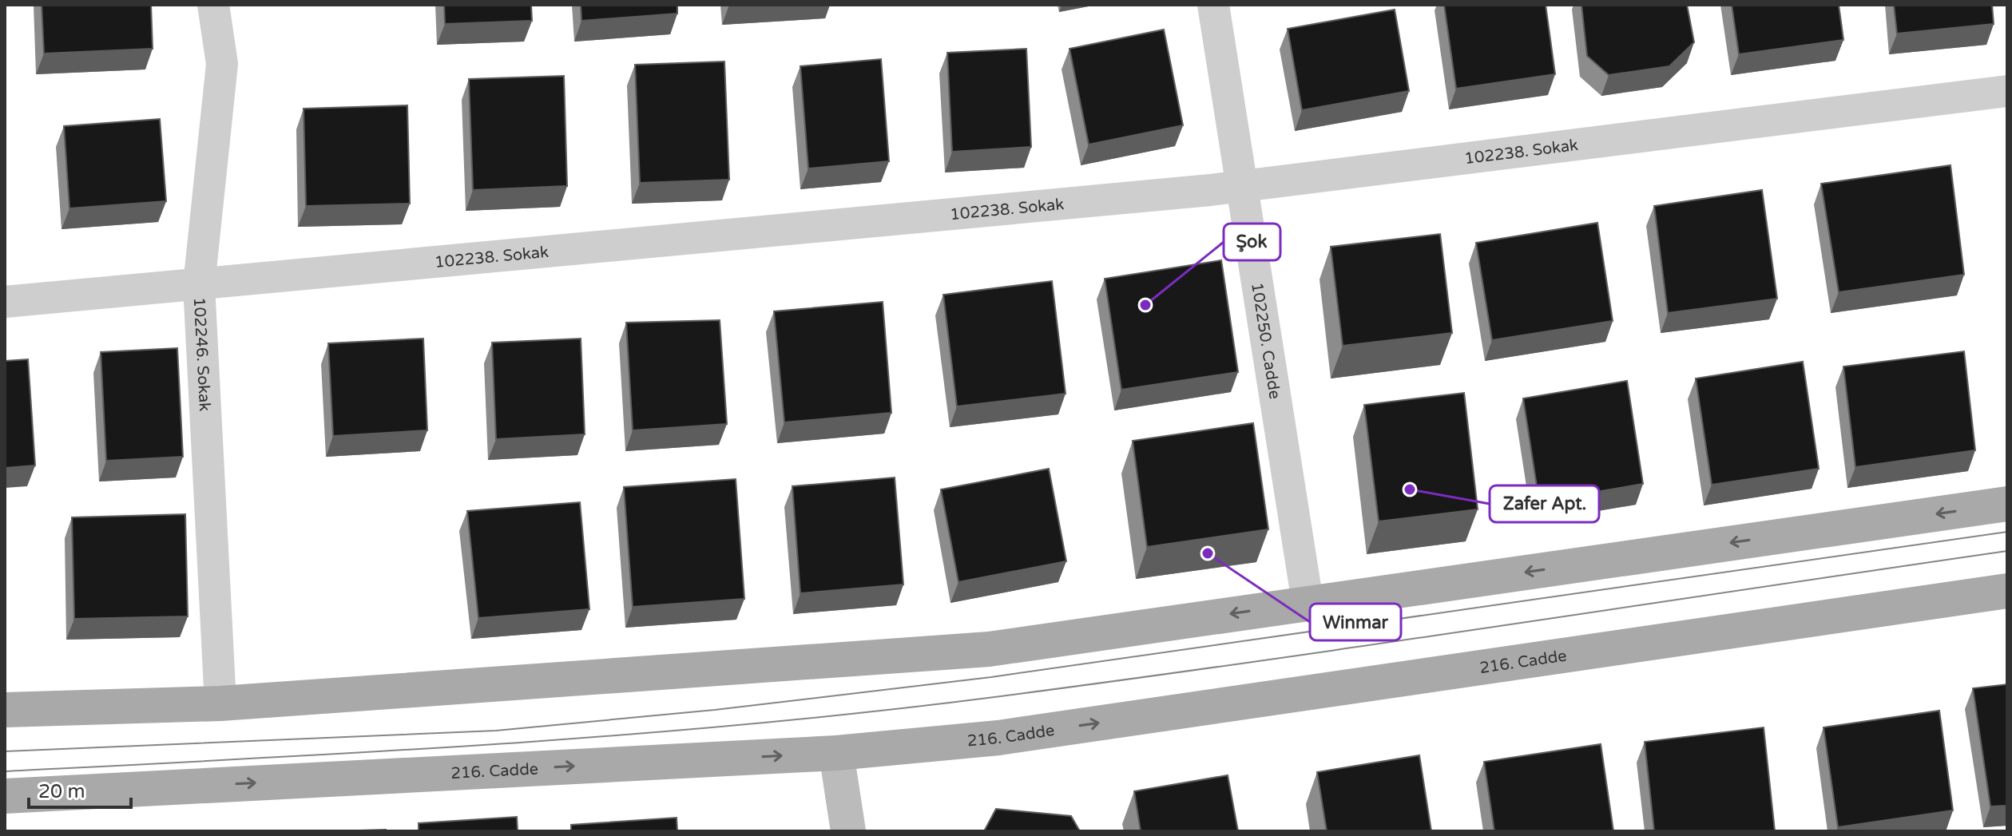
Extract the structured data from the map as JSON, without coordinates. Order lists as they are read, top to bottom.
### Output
{
  "streets": {
    "main road": ["216. Cadde"],
    "street": ["102238. Sokak", "102250. Cadde", "102246. Sokak"]
  },
  "crossings": [
    ["102238. Sokak", "102250. Cadde"],
    ["102238. Sokak", "102246. Sokak"]
  ],
  "places": ["Şok", "Zafer Apt.", "Winmar"],
  "scale_bar": "20 m"
}
